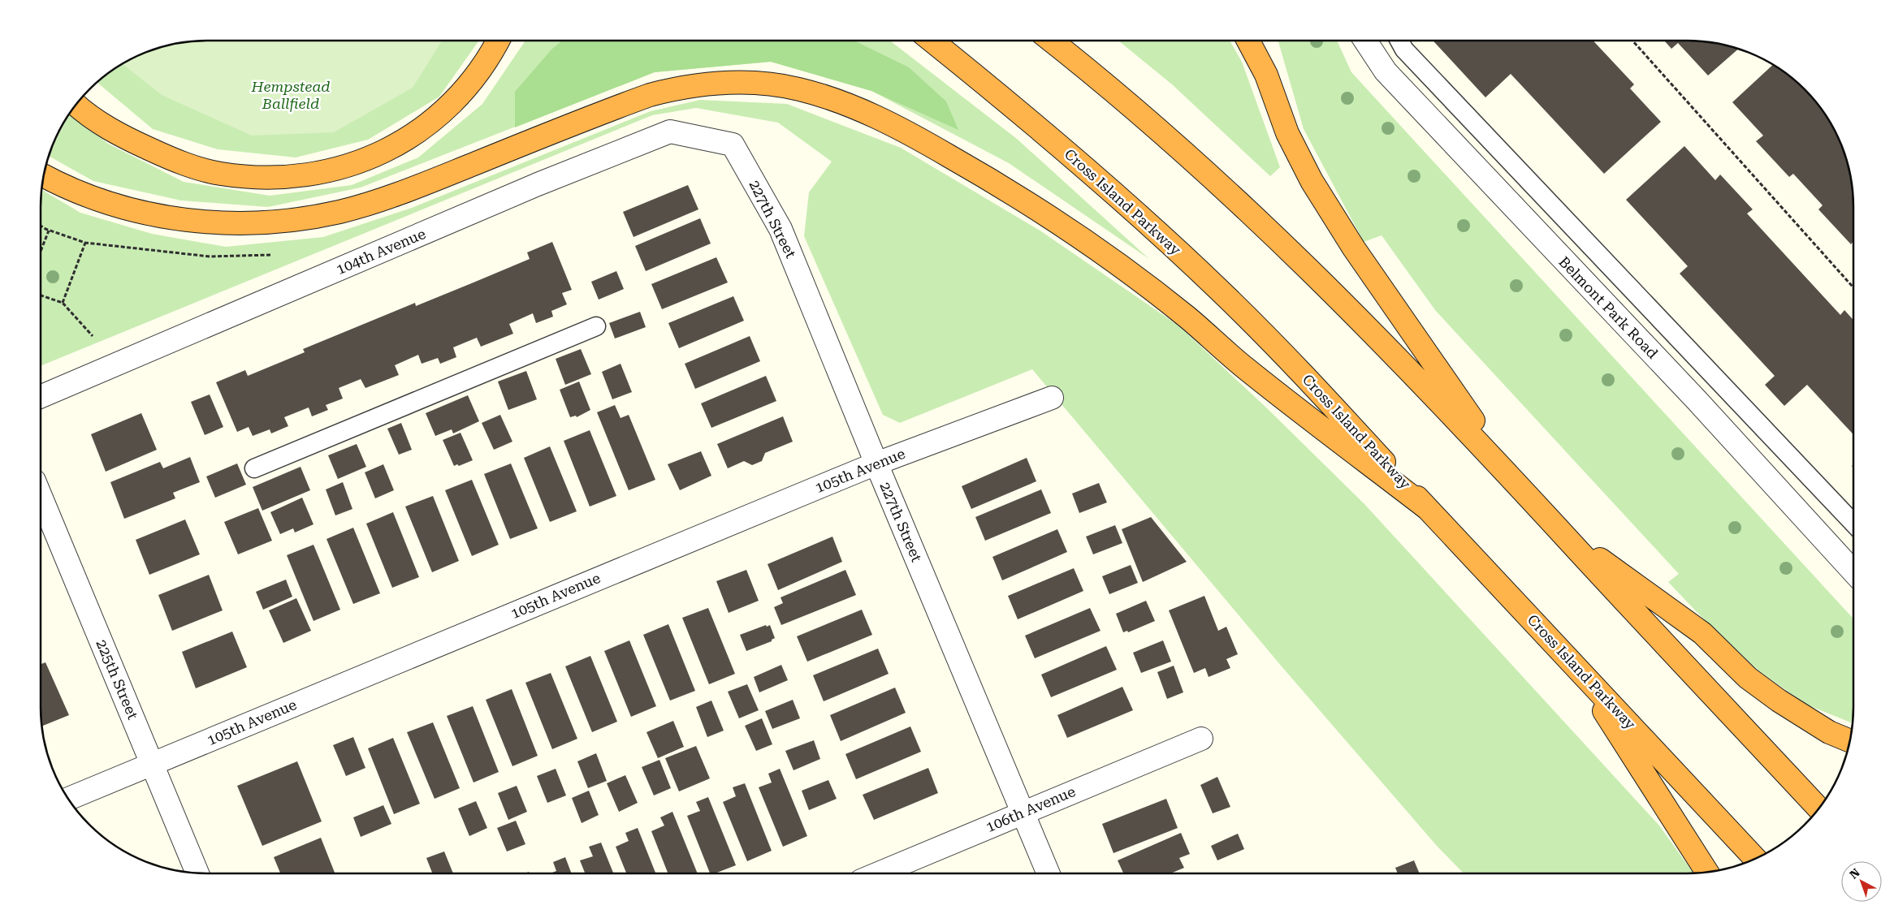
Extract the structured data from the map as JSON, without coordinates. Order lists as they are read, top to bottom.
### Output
{
  "streets": {
    "highway": ["Cross Island Parkway"],
    "street": [
      "227th Street",
      "104th Avenue",
      "Belmont Park Road",
      "105th Avenue",
      "225th Street",
      "106th Avenue"
    ]
  },
  "crossings": [
    ["227th Street", "104th Avenue"],
    ["227th Street", "105th Avenue"],
    ["227th Street", "106th Avenue"],
    ["105th Avenue", "225th Street"]
  ],
  "parks": ["Hempstead Ballfield"],
  "north": "top left"
}
